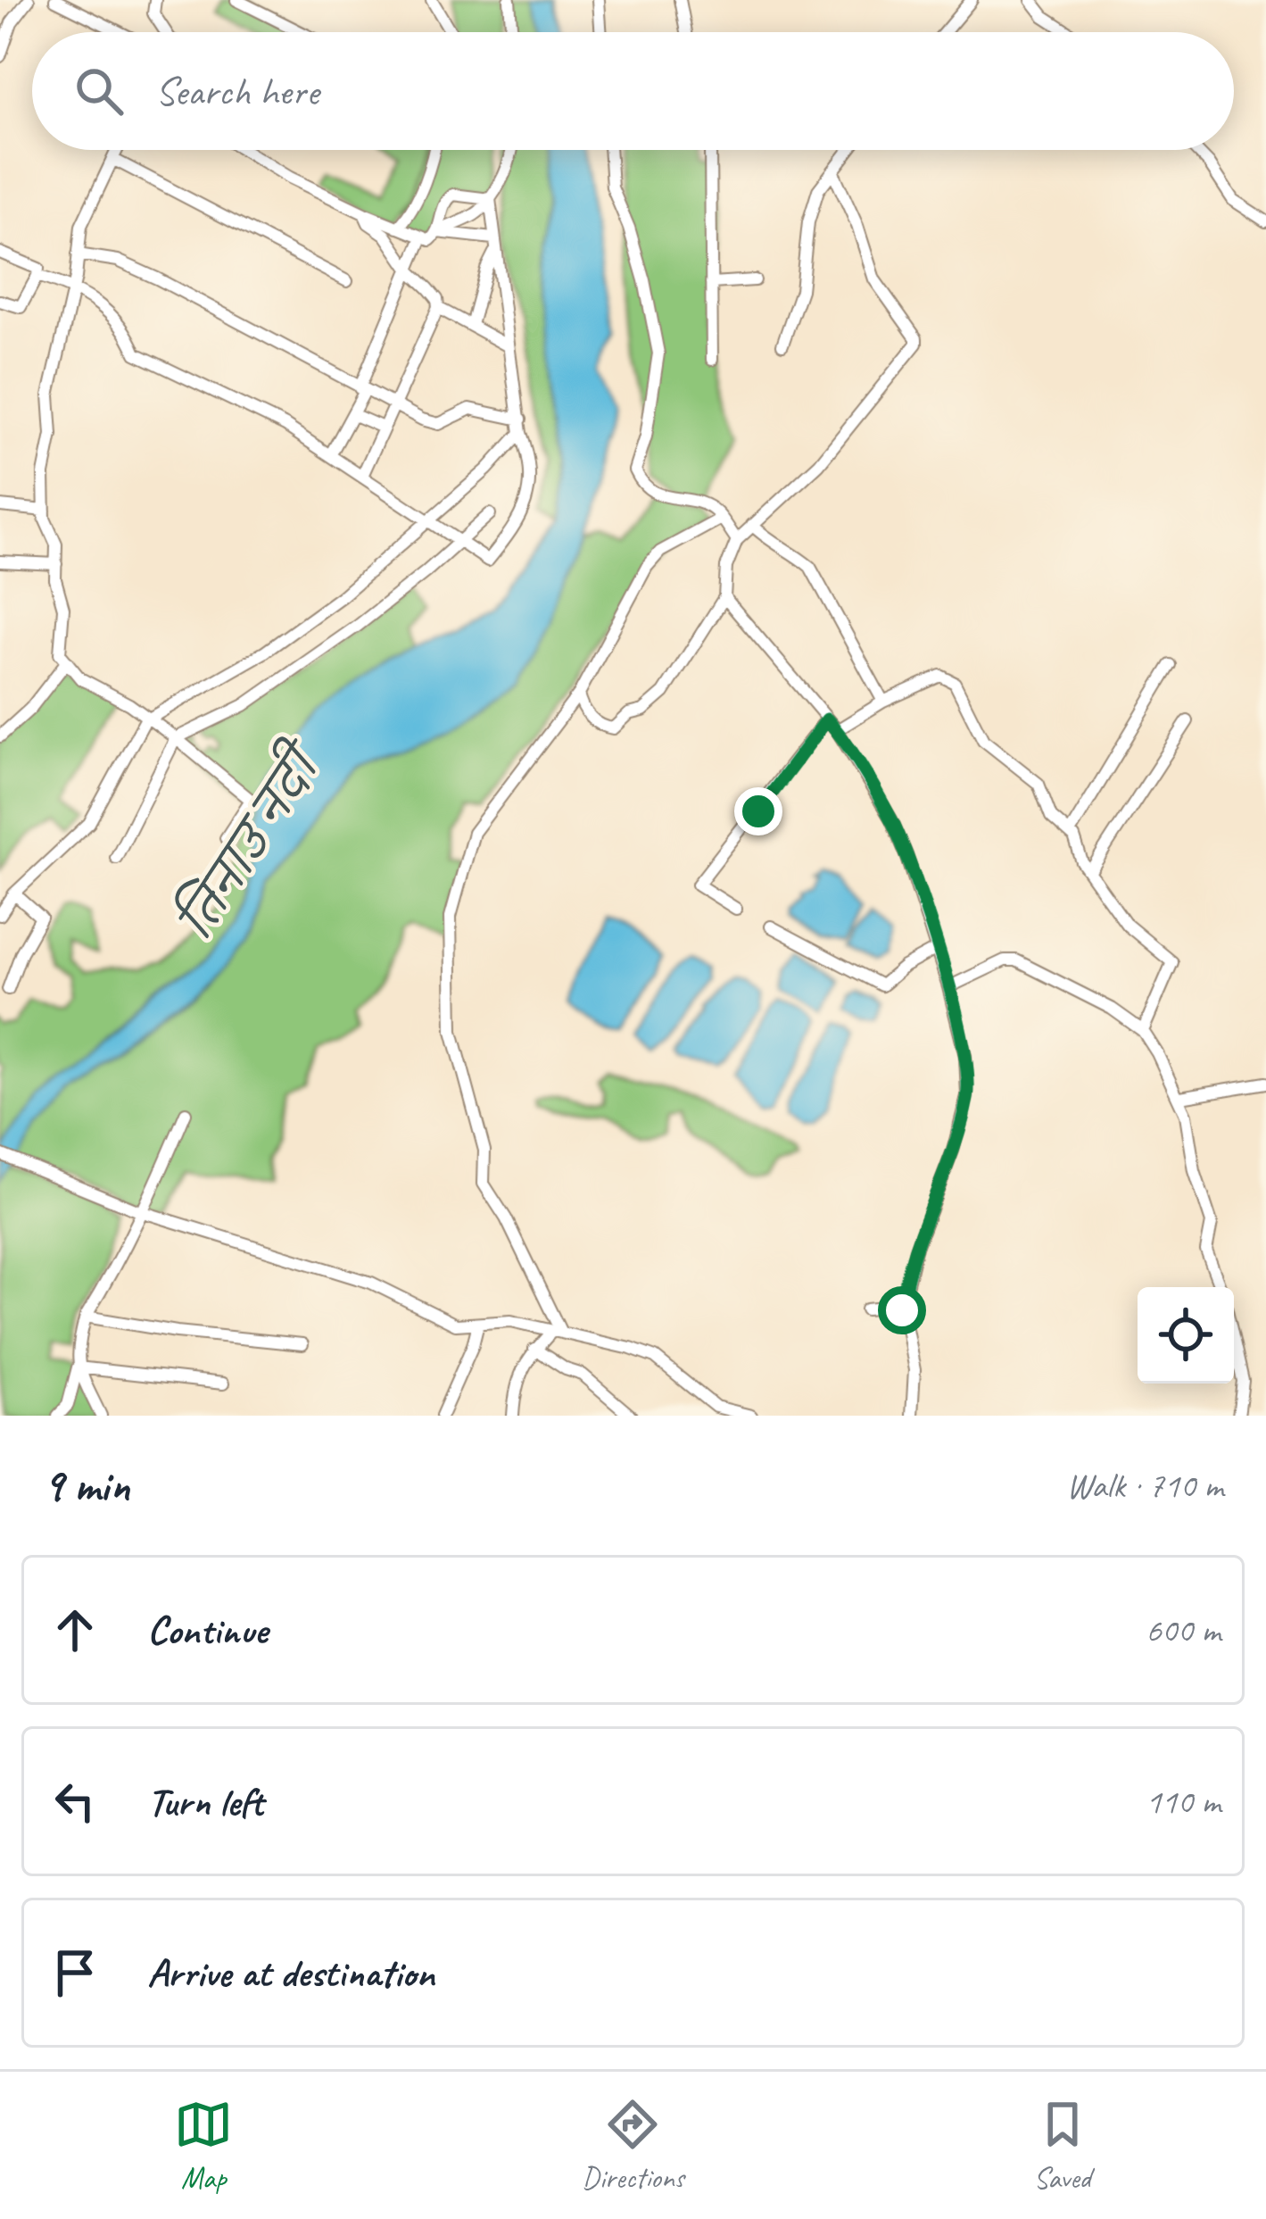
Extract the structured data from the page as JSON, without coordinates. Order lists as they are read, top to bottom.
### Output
{
  "water": ["तिनाउ नदी"],
  "page": {
    "search": "Search here",
    "heading": ["9 min", "Walk · 710 m"],
    "list": [
      ["Continue", "600 m"],
      ["Turn left", "110 m"],
      "Arrive at destination"
    ],
    "nav": ["Map", "Directions", "Saved"]
  }
}
